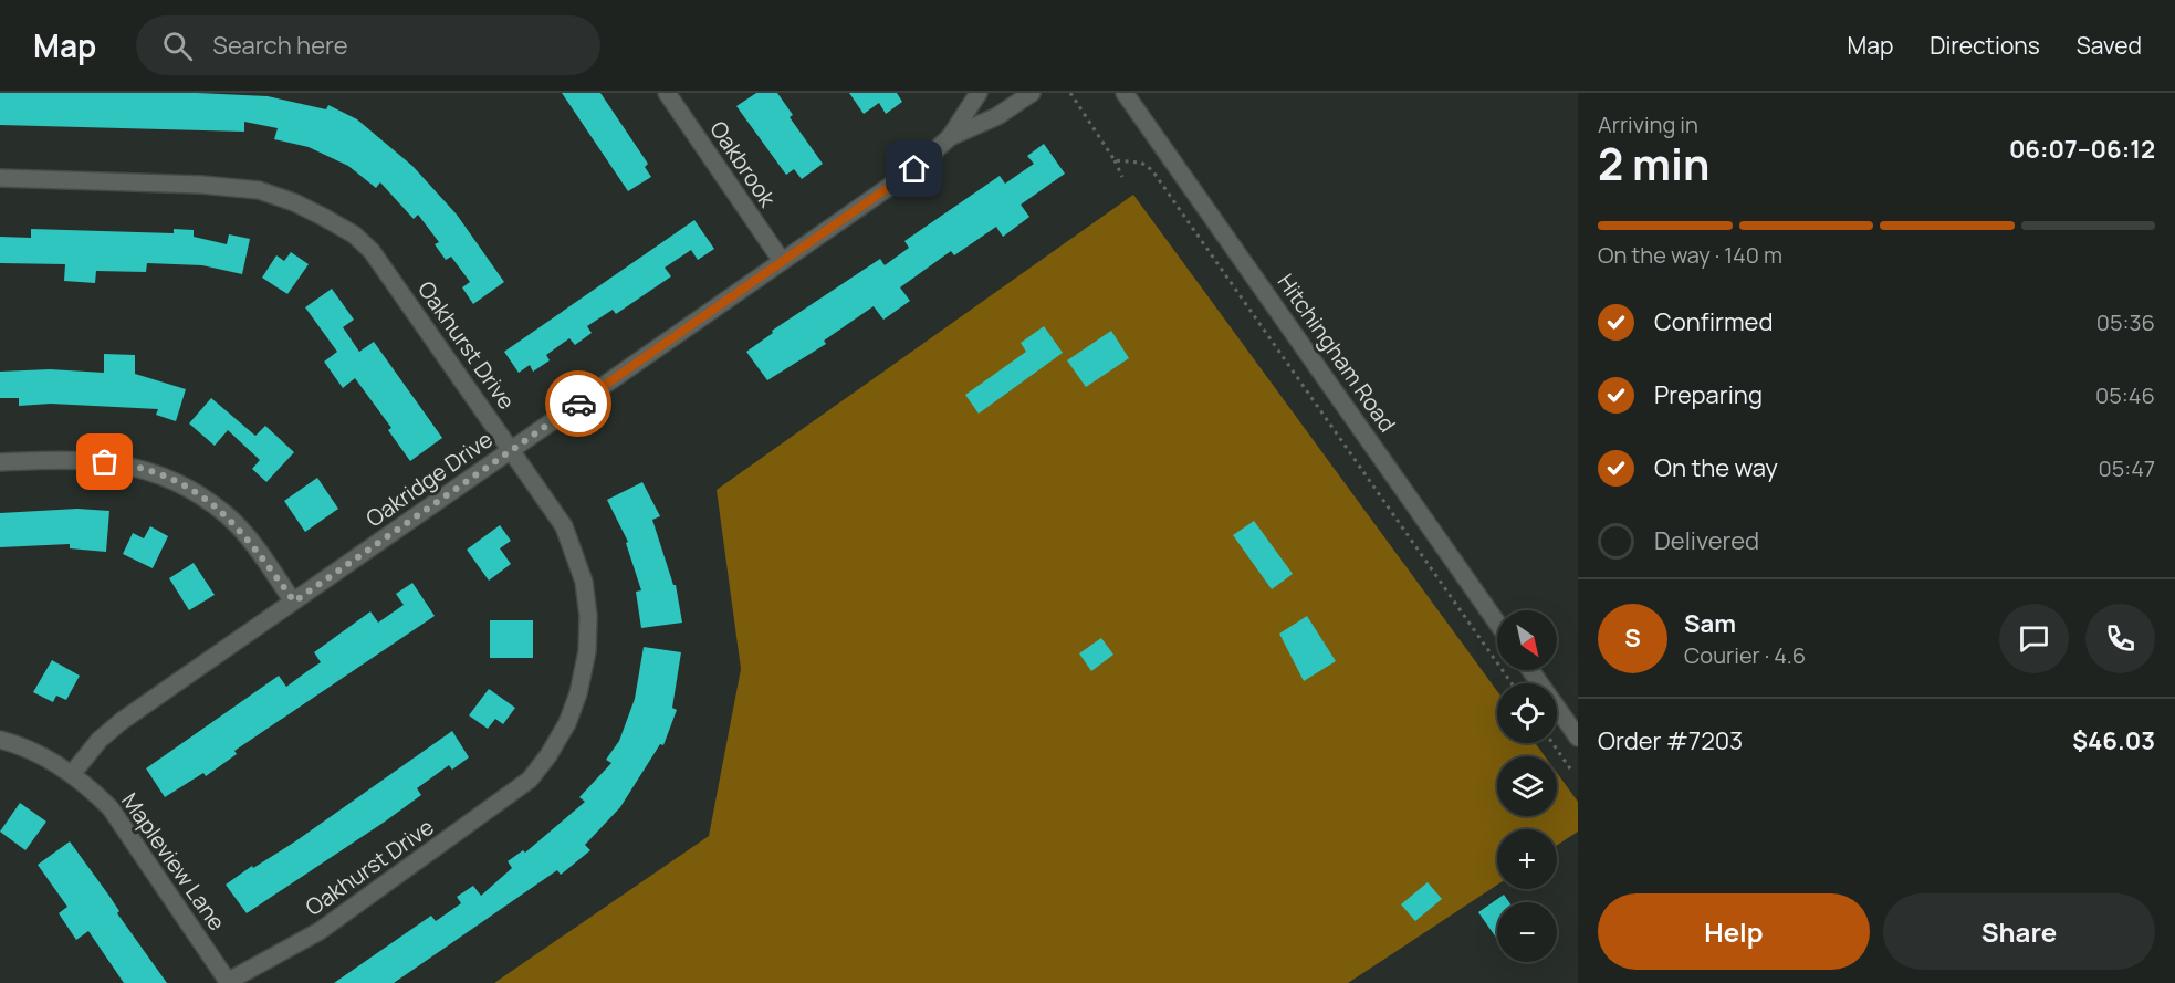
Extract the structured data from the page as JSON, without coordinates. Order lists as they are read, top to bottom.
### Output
{
  "streets": {
    "street": [
      "Oakbrook",
      "Oakhurst Drive",
      "Hitchingham Road",
      "Oakridge Drive",
      "Mapleview Lane"
    ]
  },
  "crossings": [
    ["Oakbrook", "Oakridge Drive"],
    ["Oakhurst Drive", "Oakridge Drive"],
    ["Oakhurst Drive", "Mapleview Lane"],
    ["Oakridge Drive", "Mapleview Lane"]
  ],
  "north": "bottom right",
  "page": {
    "header": "Map",
    "search": "Search here",
    "nav": ["Map", "Directions", "Saved"],
    "heading": ["2 min", "Arriving in", "06:07–06:12"],
    "panel": [
      "Sam",
      "Courier · 4.6",
      "Order #7203",
      "$46.03"
    ],
    "bar": "On the way · 140 m",
    "list": [
      ["Confirmed", "05:36"],
      ["Preparing", "05:46"],
      ["On the way", "05:47"],
      "Delivered"
    ],
    "round": "S",
    "map_buttons": ["+", "−"],
    "buttons": ["Help", "Share"]
  }
}
